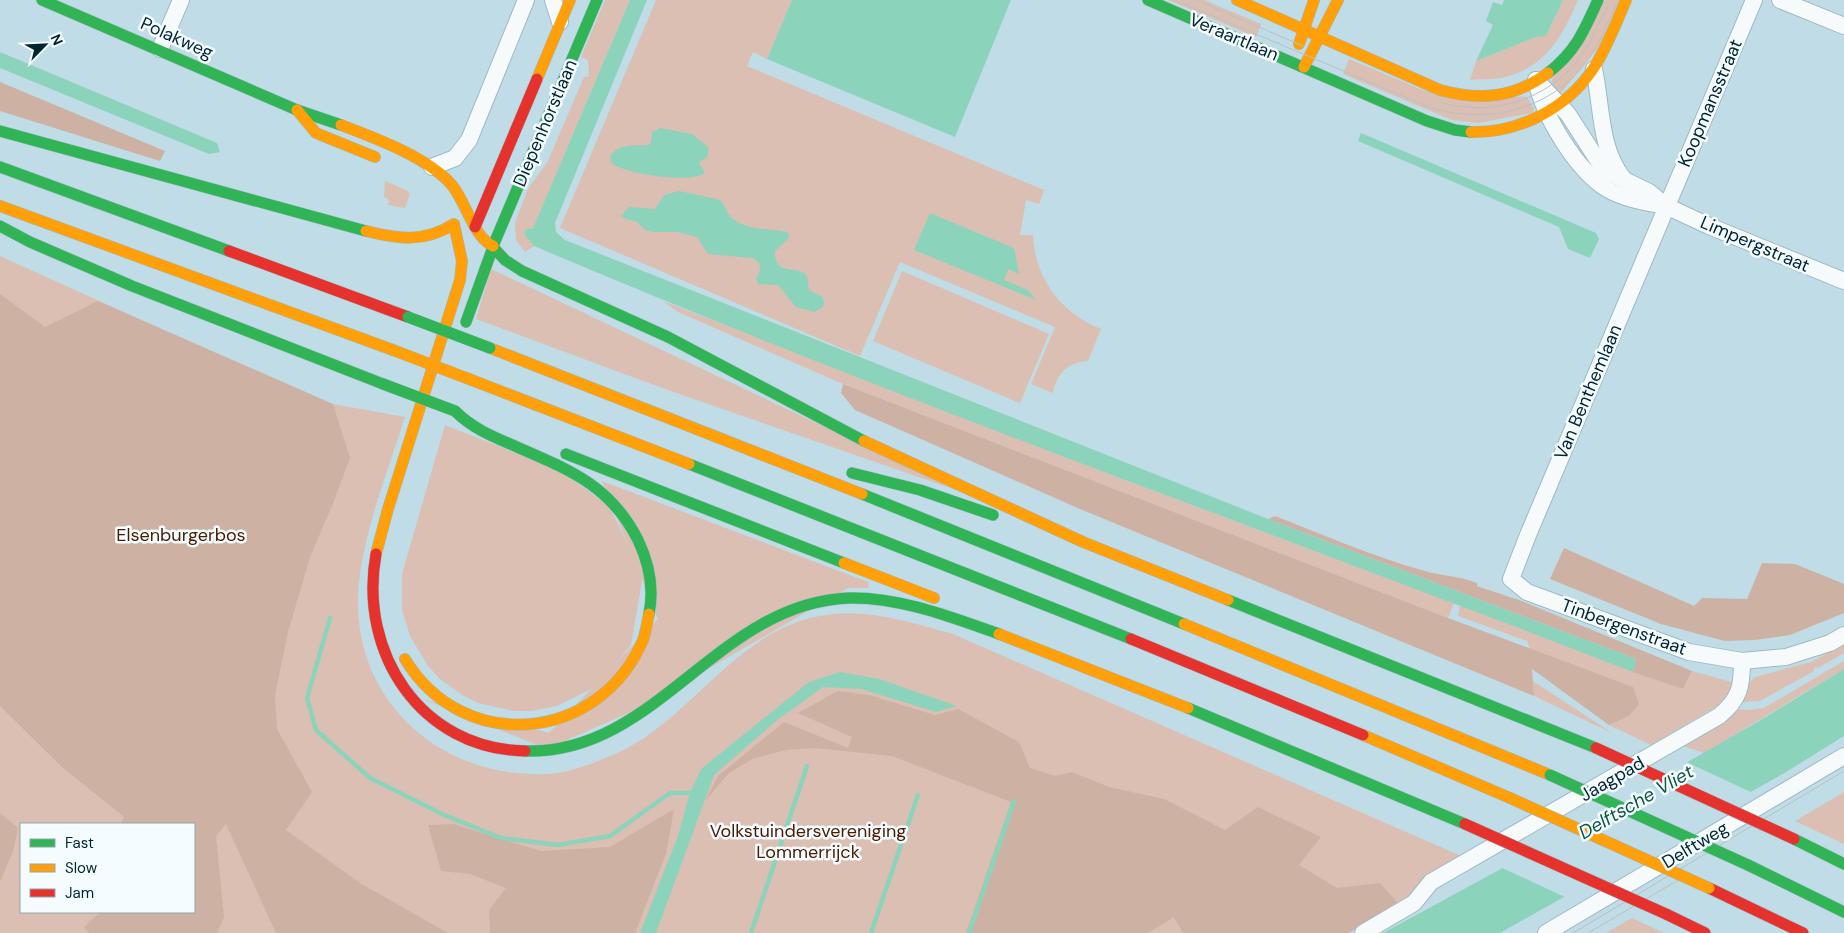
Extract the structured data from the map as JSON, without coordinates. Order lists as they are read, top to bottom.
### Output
{
  "streets": {
    "main road": ["Veraartlaan", "Polakweg", "Diepenhorstlaan"],
    "street": [
      "Koopmansstraat",
      "Limpergstraat",
      "Van Benthemlaan",
      "Tinbergenstraat",
      "Jaagpad",
      "Delftweg"
    ]
  },
  "crossings": [
    ["Veraartlaan", "Limpergstraat"],
    ["Polakweg", "Diepenhorstlaan"],
    ["Koopmansstraat", "Limpergstraat"],
    ["Koopmansstraat", "Van Benthemlaan"],
    ["Limpergstraat", "Van Benthemlaan"],
    ["Van Benthemlaan", "Tinbergenstraat"],
    ["Tinbergenstraat", "Jaagpad"]
  ],
  "water": ["Delftsche Vliet"],
  "parks": ["Elsenburgerbos", "Volkstuindersvereniging Lommerrijck"],
  "legend": ["Fast", "Slow", "Jam"],
  "north": "top right"
}
